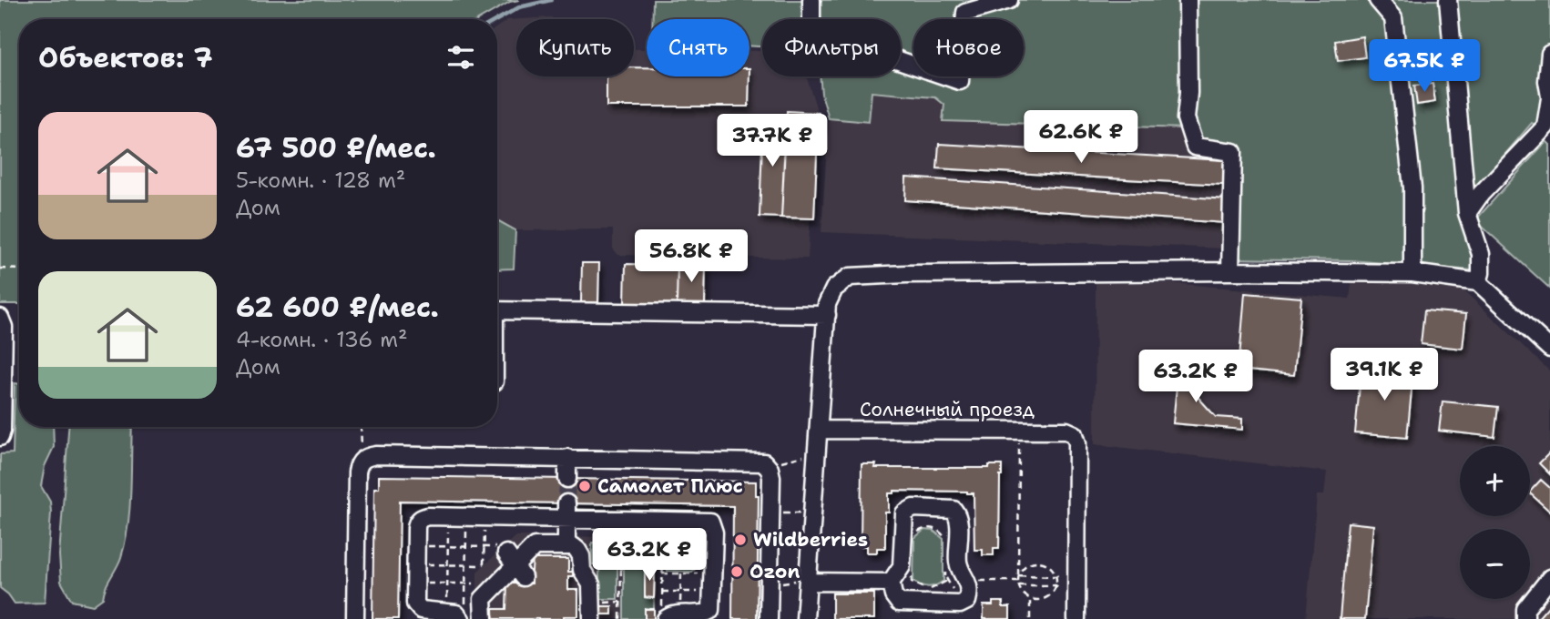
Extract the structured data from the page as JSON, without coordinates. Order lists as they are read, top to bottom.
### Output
{
  "streets": {
    "street": ["Солнечный проезд"]
  },
  "places": ["Самолет Плюс", "Wildberries", "Ozon"],
  "page": {
    "chip": [
      "Купить",
      "Снять",
      "Фильтры",
      "Новое"
    ],
    "heading": "Объектов: 7",
    "price": [
      "67.5K ₽",
      "62.6K ₽",
      "37.7K ₽",
      "56.8K ₽",
      "39.1K ₽",
      "63.2K ₽",
      "63.2K ₽"
    ],
    "list": [
      {
        "name": "67 500 ₽/мес.",
        "note": "5-комн. · 128 m² · Дом"
      },
      {
        "name": "62 600 ₽/мес.",
        "note": "4-комн. · 136 m² · Дом"
      }
    ],
    "map_buttons": ["+", "−"]
  }
}
